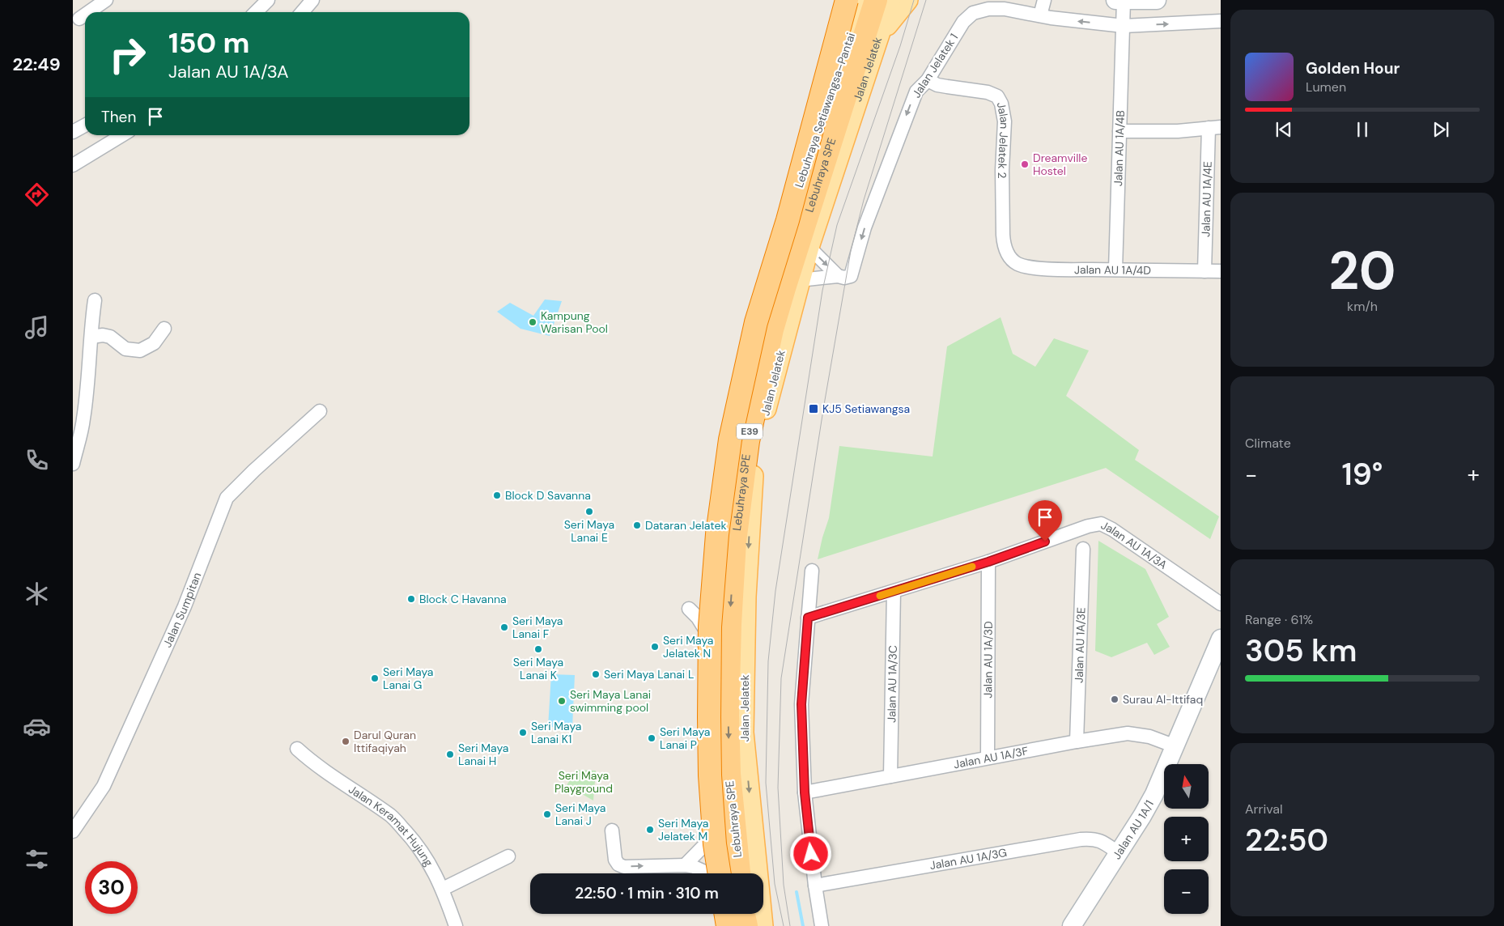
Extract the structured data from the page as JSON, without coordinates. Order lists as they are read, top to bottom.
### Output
{
  "streets": {
    "highway": ["Lebuhraya Setiawangsa–Pantai", "Lebuhraya SPE", "E39"],
    "main road": ["Jalan Jelatek"],
    "street": [
      "Jalan Jelatek 1",
      "Jalan Jelatek 2",
      "Jalan AU 1A/4B",
      "Jalan AU 1A/4E",
      "Jalan AU 1A/4D",
      "Jalan AU 1A/3A",
      "Jalan Sumpitan",
      "Jalan AU 1A/3E",
      "Jalan AU 1A/3D",
      "Jalan AU 1A/3C",
      "Jalan AU 1A/3F",
      "Jalan Keramat Hujung",
      "Jalan AU 1A/1",
      "Jalan AU 1A/3G"
    ]
  },
  "crossings": [
    ["Jalan Jelatek 1", "Jalan Jelatek"],
    ["Jalan Jelatek 1", "Jalan Jelatek 2"],
    ["Jalan Jelatek 1", "Jalan AU 1A/4B"],
    ["Lebuhraya Setiawangsa–Pantai", "Lebuhraya SPE"],
    ["Jalan Jelatek 2", "Jalan AU 1A/4D"],
    ["Jalan AU 1A/4B", "Jalan AU 1A/4D"],
    ["Jalan AU 1A/4E", "Jalan AU 1A/4D"],
    ["Jalan AU 1A/3A", "Jalan AU 1A/3D"],
    ["Jalan AU 1A/3A", "Jalan AU 1A/3C"],
    ["Jalan AU 1A/3E", "Jalan AU 1A/3F"],
    ["Jalan AU 1A/3D", "Jalan AU 1A/3F"],
    ["Jalan AU 1A/3C", "Jalan AU 1A/3F"],
    ["Jalan AU 1A/3F", "Jalan AU 1A/1"],
    ["Jalan AU 1A/1", "Jalan AU 1A/3G"]
  ],
  "one_way": ["Jalan Jelatek 1"],
  "parks": ["Seri Maya Playground"],
  "places": {
    "other": [
      "Dreamville Hostel",
      "Kampung Warisan Pool",
      "Block D Savanna",
      "Seri Maya Lanai E",
      "Dataran Jelatek",
      "Block C Havanna",
      "Seri Maya Lanai F",
      "Seri Maya Jelatek N",
      "Seri Maya Lanai K",
      "Seri Maya Lanai L",
      "Seri Maya Lanai G",
      "Surau Al-Ittifaq",
      "Seri Maya Lanai swimming pool",
      "Seri Maya Lanai K1",
      "Seri Maya Lanai P",
      "Darul Quran Ittifaqiyah",
      "Seri Maya Lanai H",
      "Seri Maya Lanai J",
      "Seri Maya Jelatek M"
    ],
    "transit": ["KJ5 Setiawangsa"]
  },
  "north": "top",
  "page": {
    "tabs": "22:49",
    "turn": ["150 m", "Jalan AU 1A/3A"],
    "song": ["Golden Hour", "Lumen"],
    "then": "Then",
    "tile": [
      ["20", "km/h"],
      "Climate",
      ["Range · 61%", "305 km"],
      ["Arrival", "22:50"]
    ],
    "heat": ["−", "19°", "+"],
    "map_buttons": ["+", "−"],
    "limit": "30",
    "trip": "22:50 · 1 min · 310 m"
  }
}
